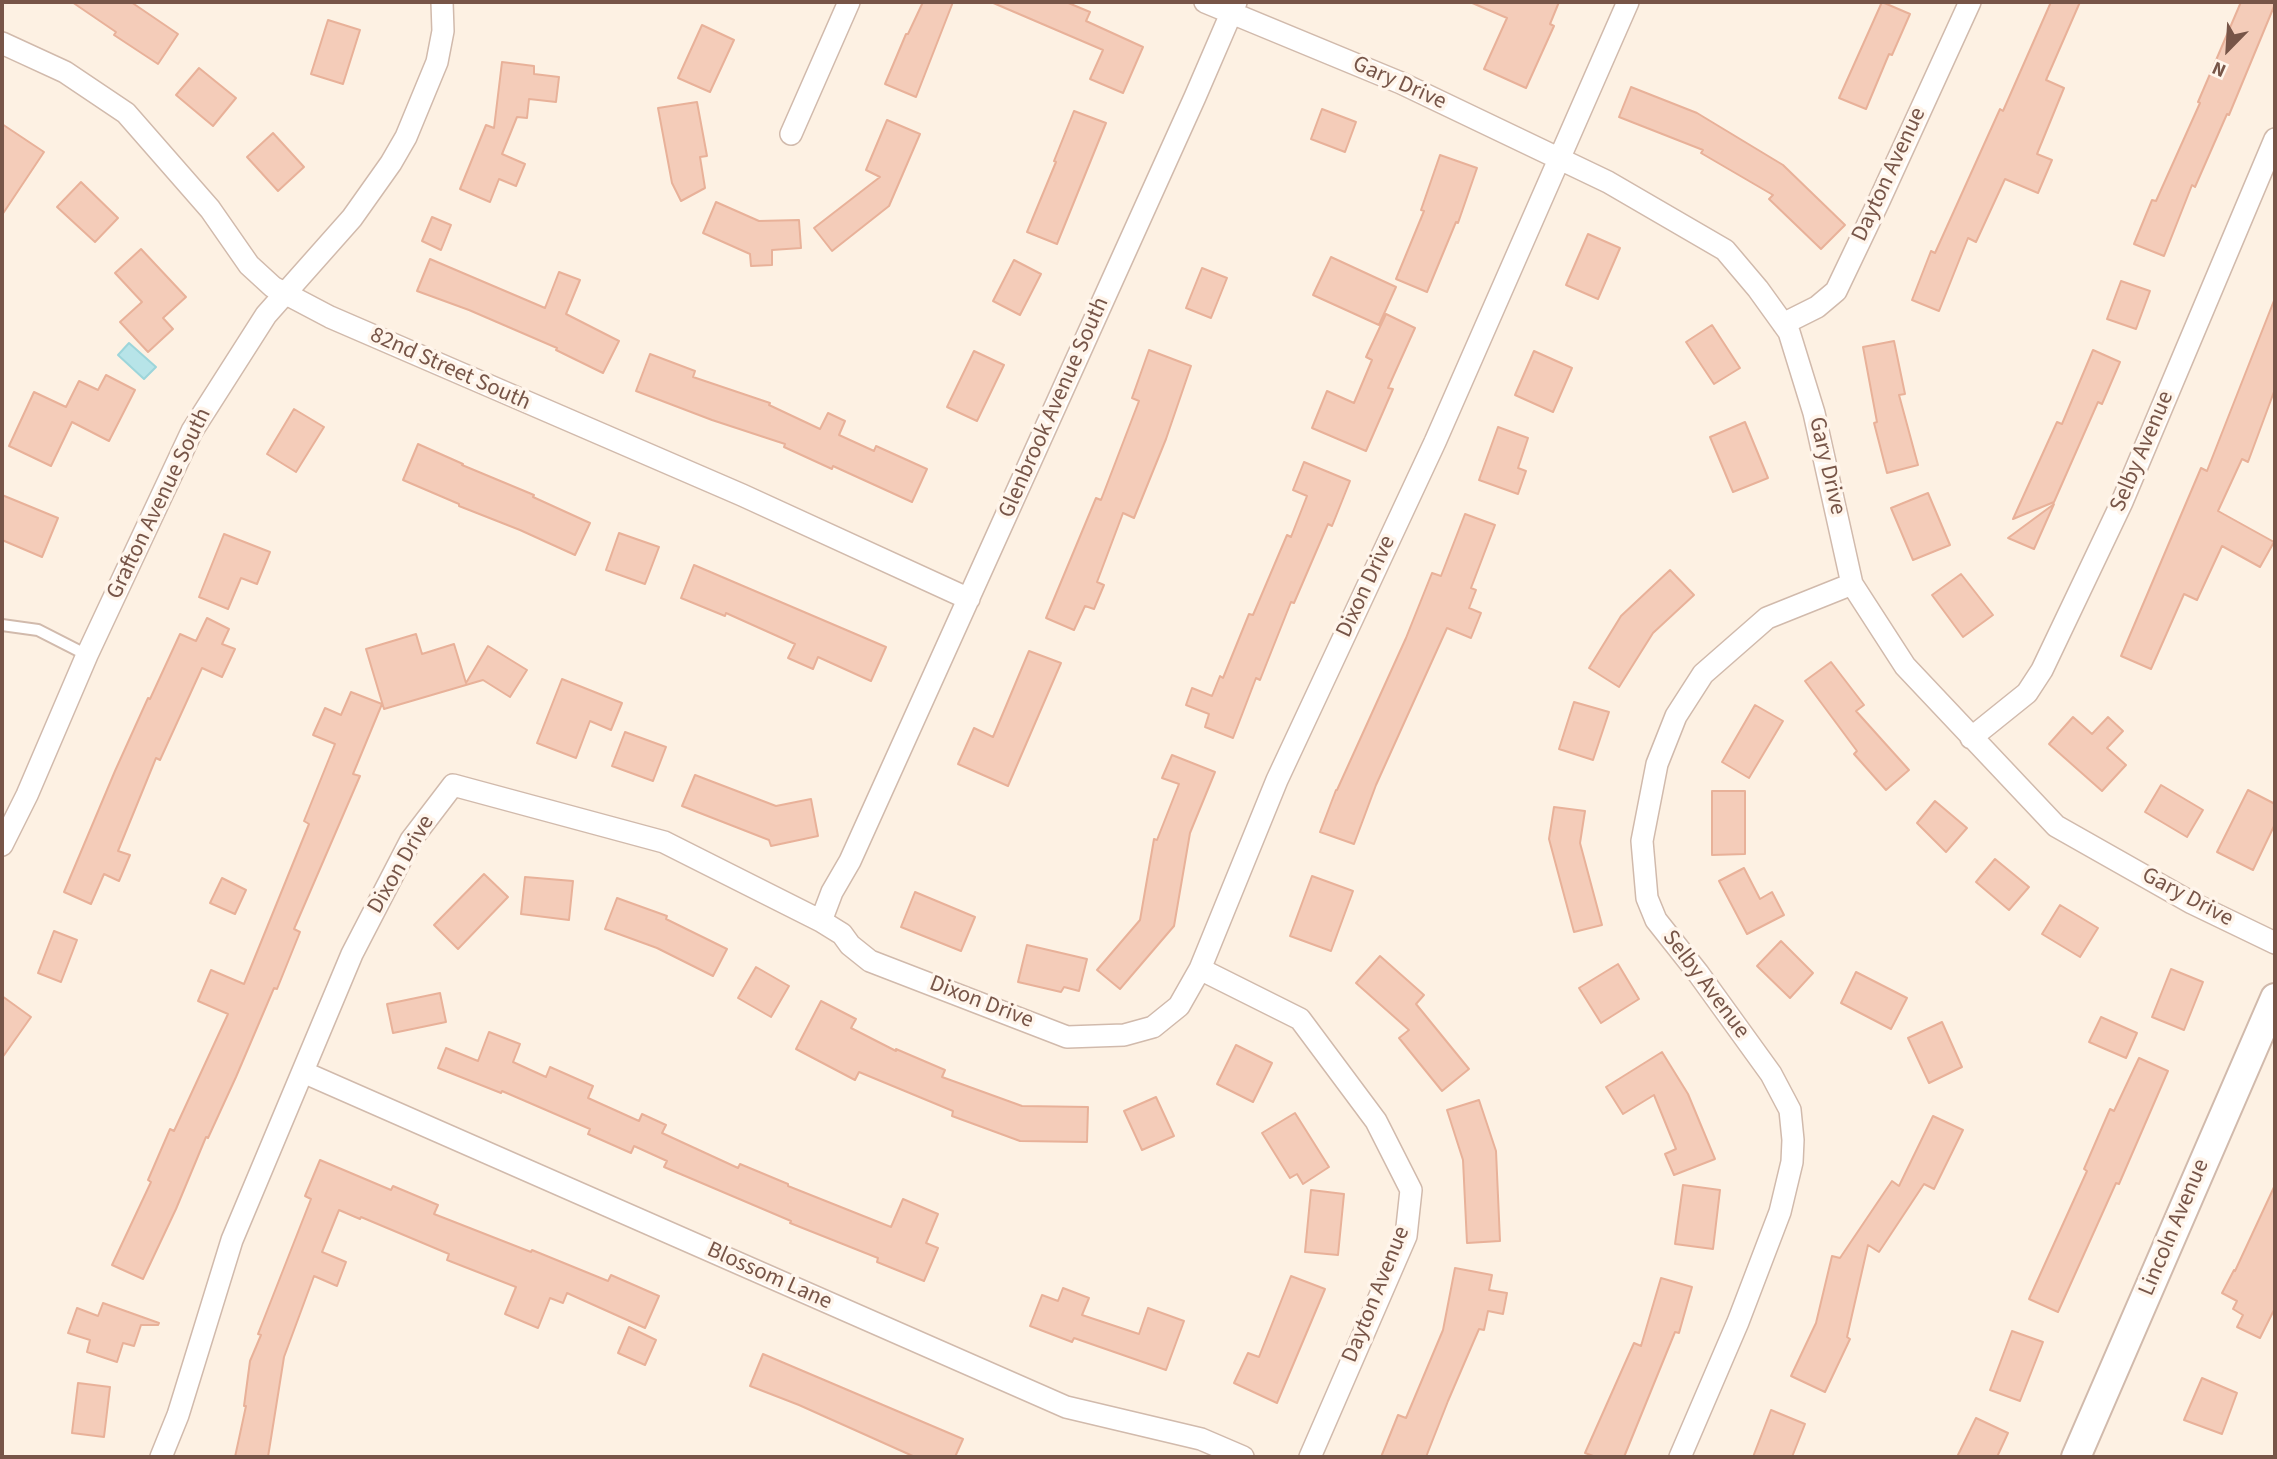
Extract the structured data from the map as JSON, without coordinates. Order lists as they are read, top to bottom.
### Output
{
  "streets": {
    "street": [
      "Gary Drive",
      "Dayton Avenue",
      "82nd Street South",
      "Glenbrook Avenue South",
      "Selby Avenue",
      "Grafton Avenue South",
      "Dixon Drive",
      "Lincoln Avenue",
      "Blossom Lane"
    ]
  },
  "crossings": [
    ["Gary Drive", "Dayton Avenue"],
    ["Gary Drive", "Glenbrook Avenue South"],
    ["Gary Drive", "Selby Avenue"],
    ["Gary Drive", "Dixon Drive"],
    ["Dayton Avenue", "Dixon Drive"],
    ["82nd Street South", "Glenbrook Avenue South"],
    ["82nd Street South", "Grafton Avenue South"],
    ["Glenbrook Avenue South", "Dixon Drive"],
    ["Dixon Drive", "Blossom Lane"]
  ],
  "north": "bottom left"
}
